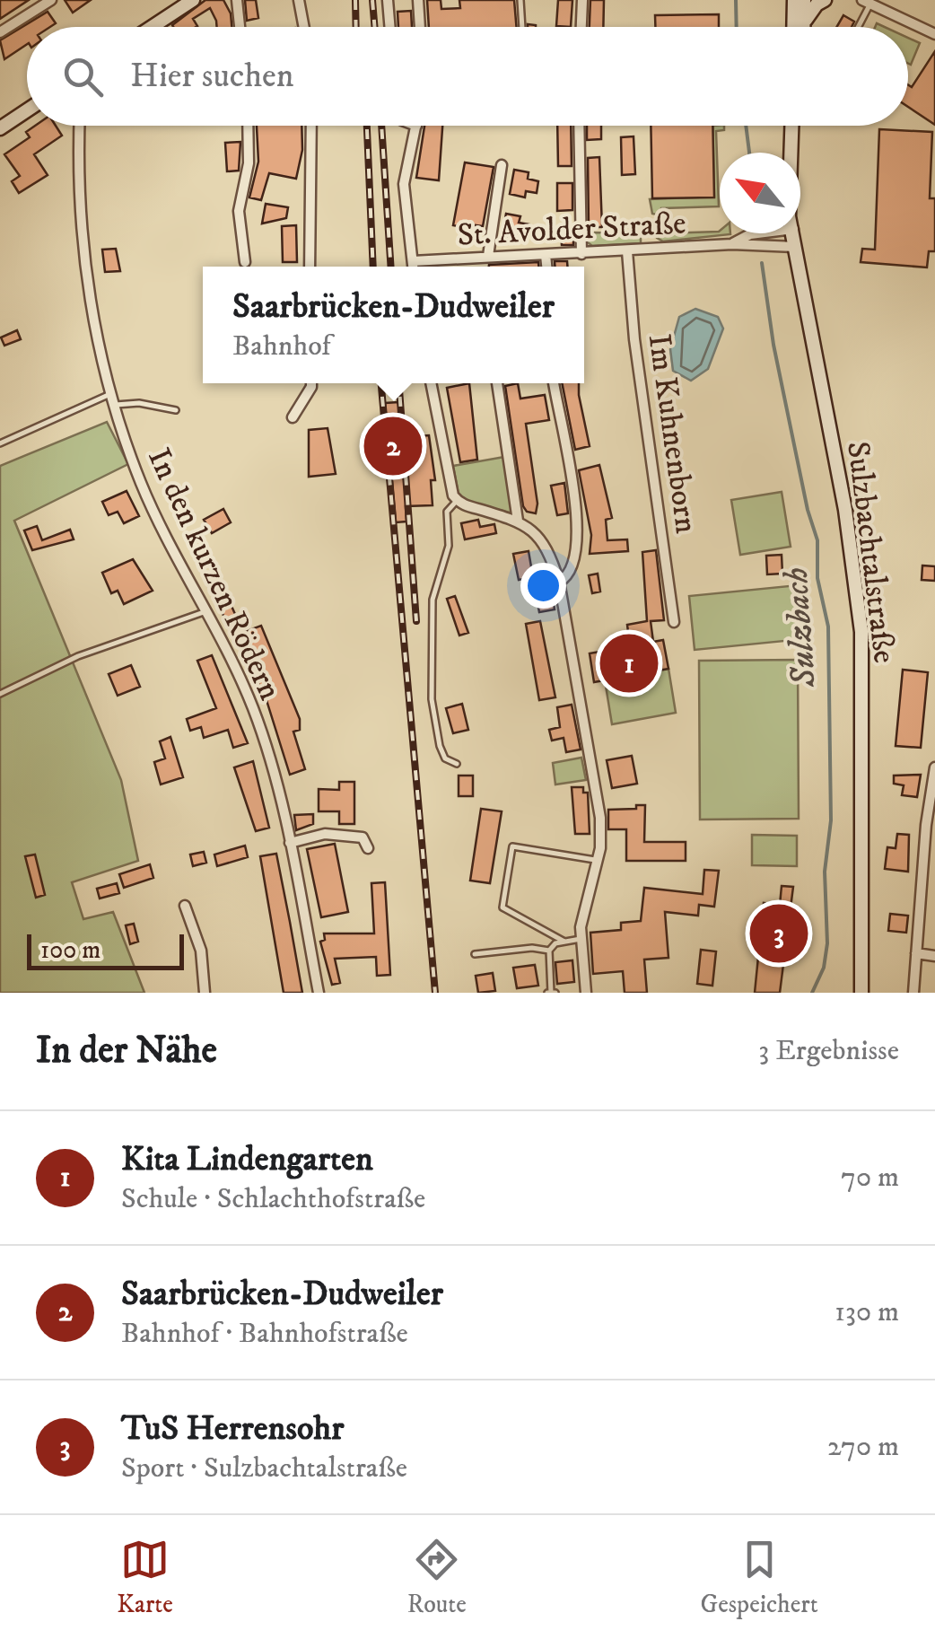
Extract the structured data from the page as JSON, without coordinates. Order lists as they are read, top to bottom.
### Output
{
  "streets": {
    "main road": ["Sulzbachtalstraße"],
    "street": ["St. Avolder Straße", "Im Kuhnenborn", "In den kurzen Rödern"]
  },
  "crossings": [
    ["St. Avolder Straße", "Im Kuhnenborn"],
    ["St. Avolder Straße", "Sulzbachtalstraße"]
  ],
  "water": ["Sulzbach"],
  "scale_bar": "100 m",
  "north": "top left",
  "page": {
    "search": "Hier suchen",
    "popup": ["Saarbrücken-Dudweiler", "Bahnhof"],
    "pins": ["2", "1", "3"],
    "scale": "100 m",
    "heading": ["In der Nähe", "3 Ergebnisse"],
    "list": [
      {
        "mark": "1",
        "name": "Kita Lindengarten",
        "note": "Schule · Schlachthofstraße",
        "value": "70 m"
      },
      {
        "mark": "2",
        "name": "Saarbrücken-Dudweiler",
        "note": "Bahnhof · Bahnhofstraße",
        "value": "130 m"
      },
      {
        "mark": "3",
        "name": "TuS Herrensohr",
        "note": "Sport · Sulzbachtalstraße",
        "value": "270 m"
      }
    ],
    "nav": ["Karte", "Route", "Gespeichert"]
  }
}
